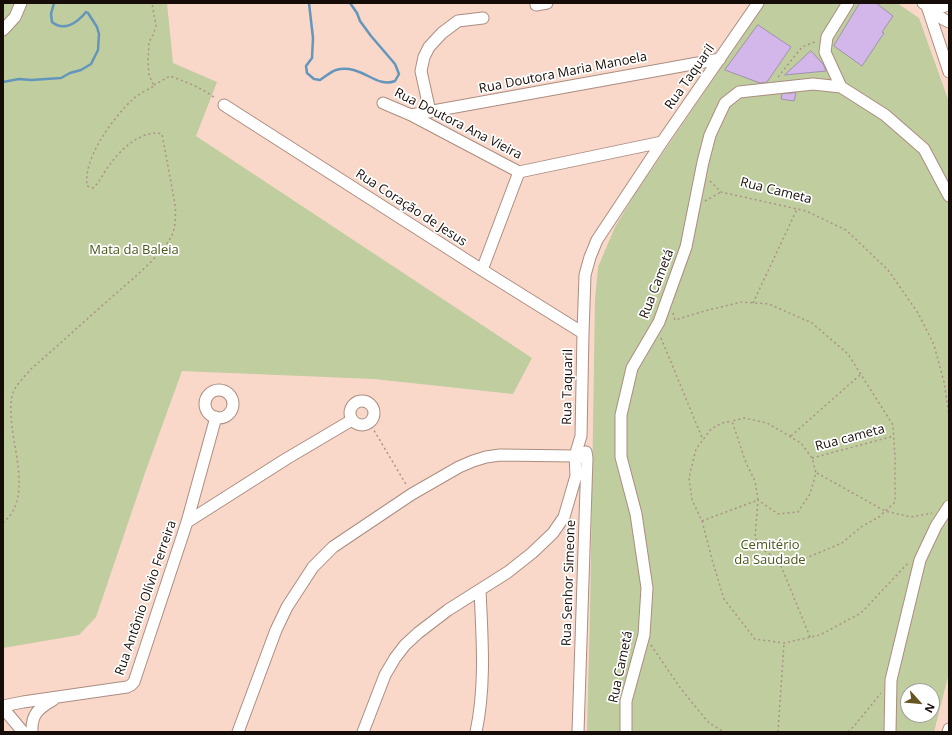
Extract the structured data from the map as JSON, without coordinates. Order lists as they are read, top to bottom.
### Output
{
  "streets": {
    "street": [
      "Rua Doutora Maria Manoela",
      "Rua Taquaril",
      "Rua Doutora Ana Vieira",
      "Rua Coração de Jesus",
      "Rua Cametá",
      "Rua Senhor Simeone",
      "Rua Antônio Olívio Ferreira"
    ],
    "path": ["Rua Cameta", "Rua cameta"]
  },
  "crossings": [
    ["Rua Doutora Maria Manoela", "Rua Taquaril"],
    ["Rua Doutora Maria Manoela", "Rua Doutora Ana Vieira"],
    ["Rua Taquaril", "Rua Doutora Ana Vieira"],
    ["Rua Taquaril", "Rua Coração de Jesus"],
    ["Rua Taquaril", "Rua Senhor Simeone"],
    ["Rua Cameta", "Rua Cametá"],
    ["Rua Cameta", "Rua cameta"]
  ],
  "parks": ["Mata da Baleia", "Cemitério da Saudade"],
  "north": "bottom right"
}
